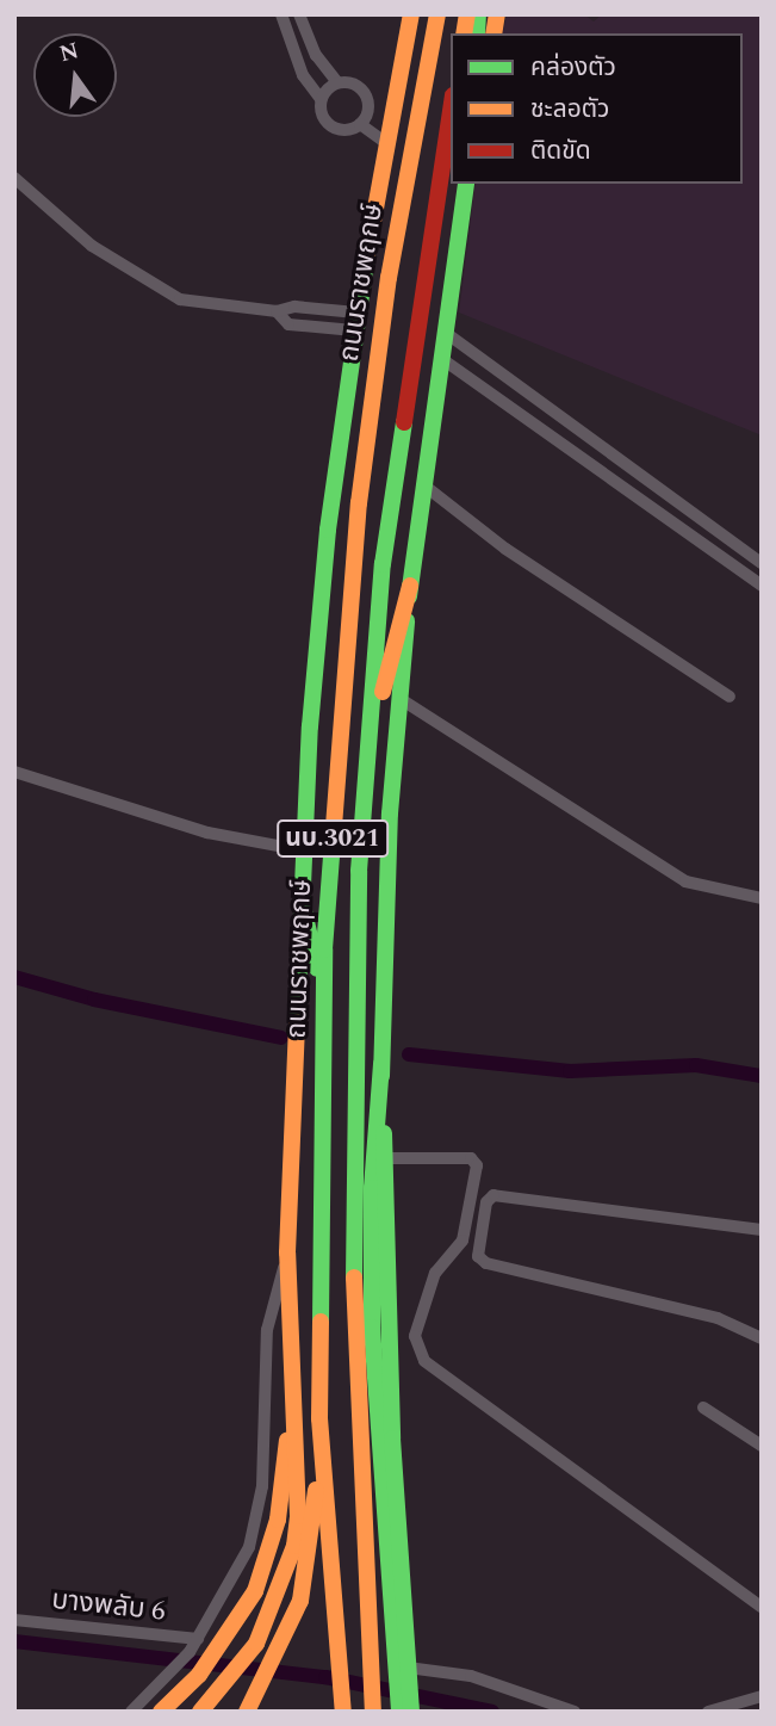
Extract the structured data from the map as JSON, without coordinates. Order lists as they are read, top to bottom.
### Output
{
  "streets": {
    "main road": ["ถนนราชพฤกษ์", "นบ.3021"],
    "street": ["บางพลับ 6"]
  },
  "crossings": [
    ["ถนนราชพฤกษ์", "นบ.3021"]
  ],
  "legend": ["คล่องตัว", "ชะลอตัว", "ติดขัด"],
  "north": "top"
}
